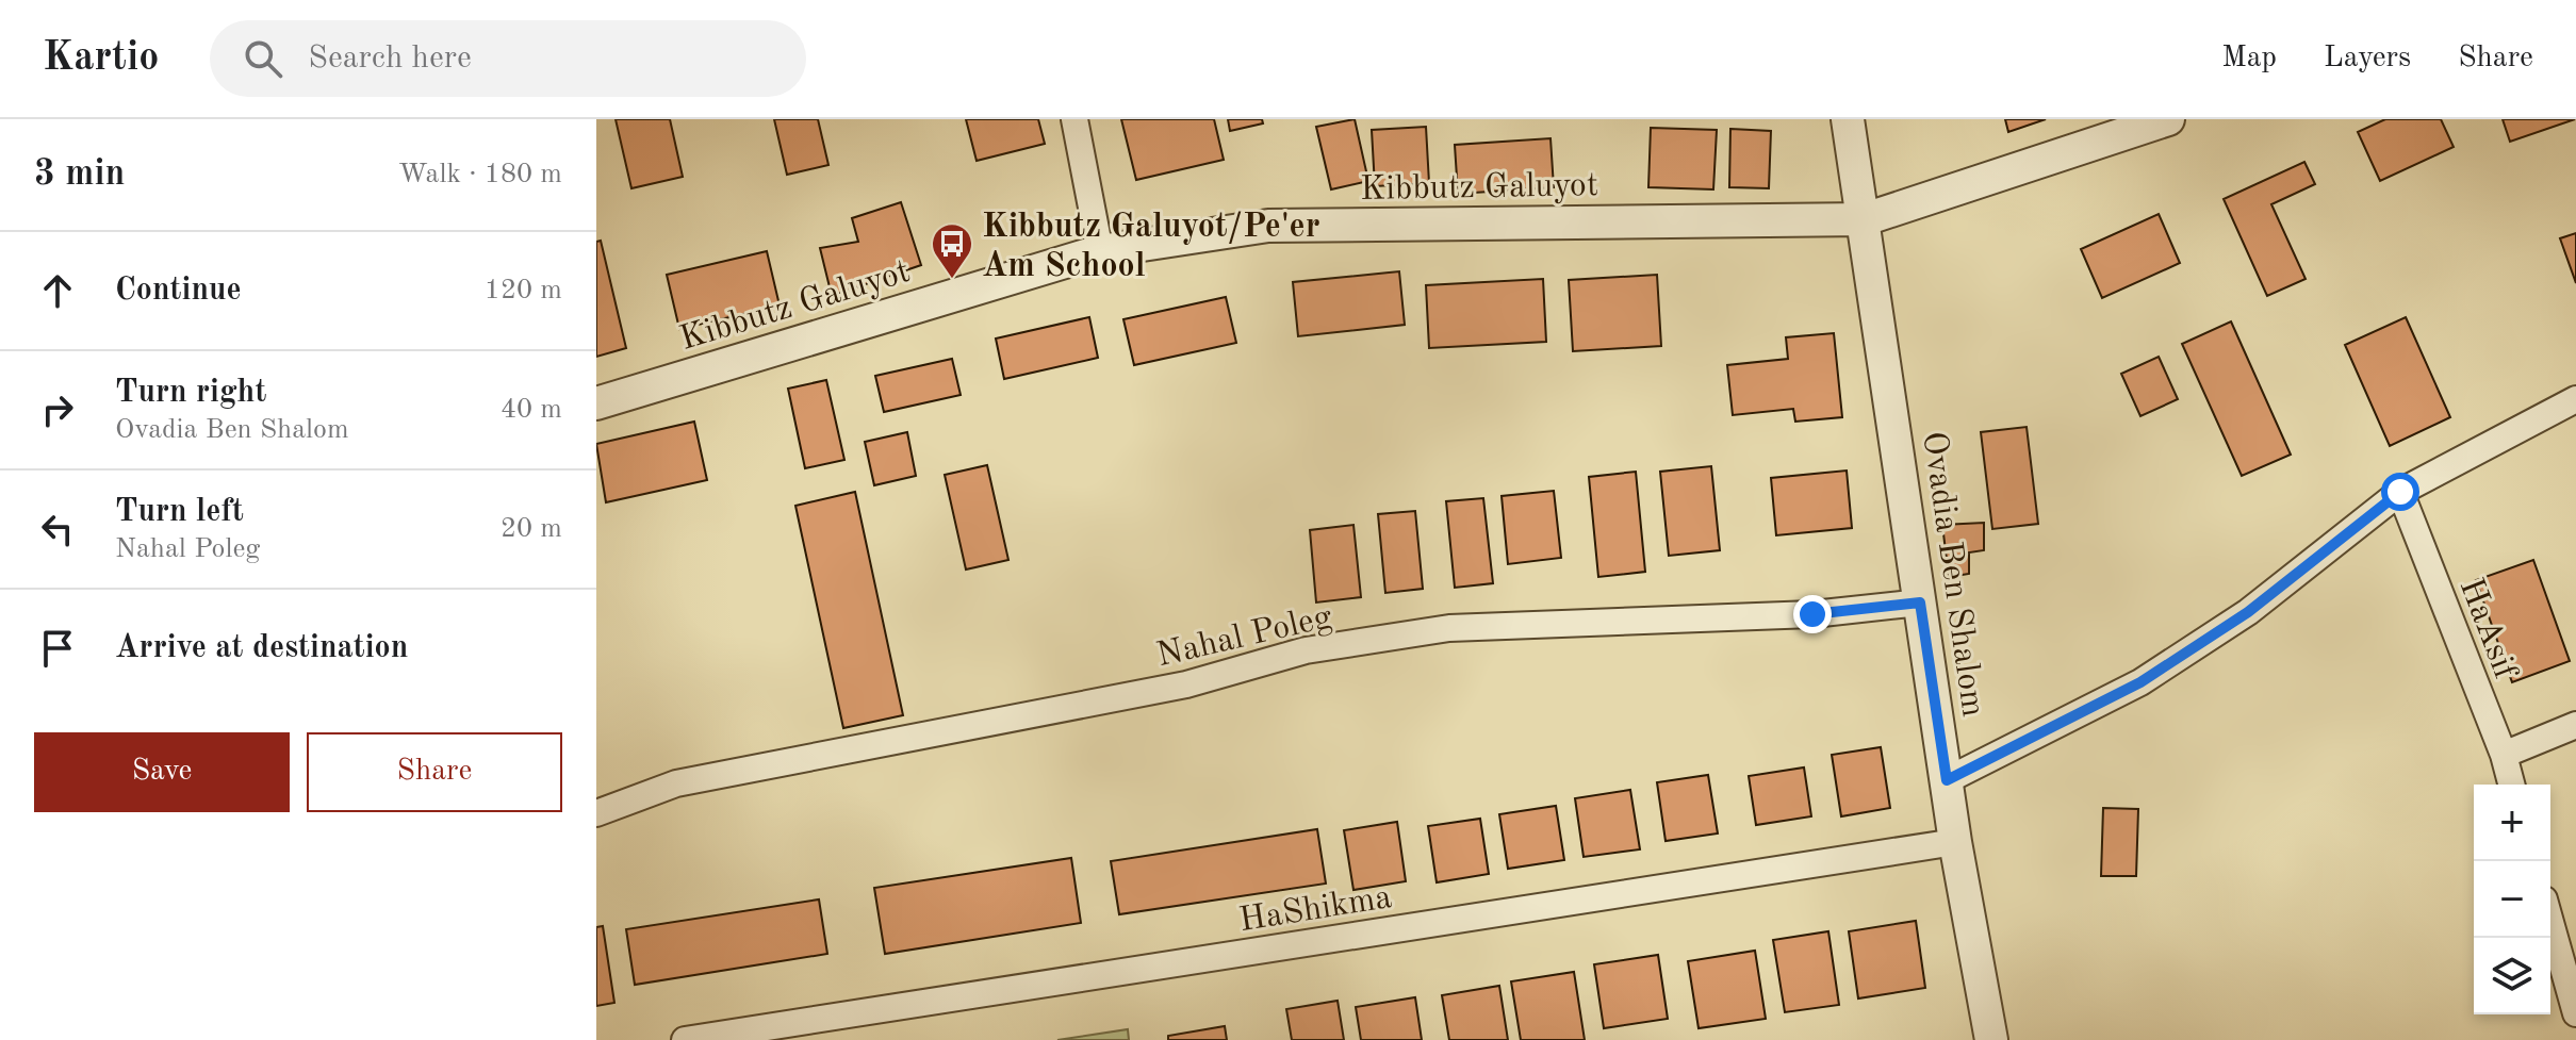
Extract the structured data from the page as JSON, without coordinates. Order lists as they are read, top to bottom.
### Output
{
  "streets": {
    "street": [
      "Kibbutz Galuyot",
      "Ovadia Ben Shalom",
      "HaAsif",
      "Nahal Poleg",
      "HaShikma"
    ]
  },
  "crossings": [
    ["Kibbutz Galuyot", "Ovadia Ben Shalom"],
    ["Ovadia Ben Shalom", "Nahal Poleg"],
    ["Ovadia Ben Shalom", "HaShikma"]
  ],
  "places": {
    "bus stop": ["Kibbutz Galuyot/Pe'er Am School"]
  },
  "page": {
    "header": "Kartio",
    "search": "Search here",
    "nav": ["Map", "Layers", "Share"],
    "heading": ["3 min", "Walk · 180 m"],
    "list": [
      ["Continue", "120 m"],
      ["Turn right", "Ovadia Ben Shalom", "40 m"],
      ["Turn left", "Nahal Poleg", "20 m"],
      "Arrive at destination"
    ],
    "buttons": ["Save", "Share"],
    "map_buttons": ["+", "−"]
  }
}
